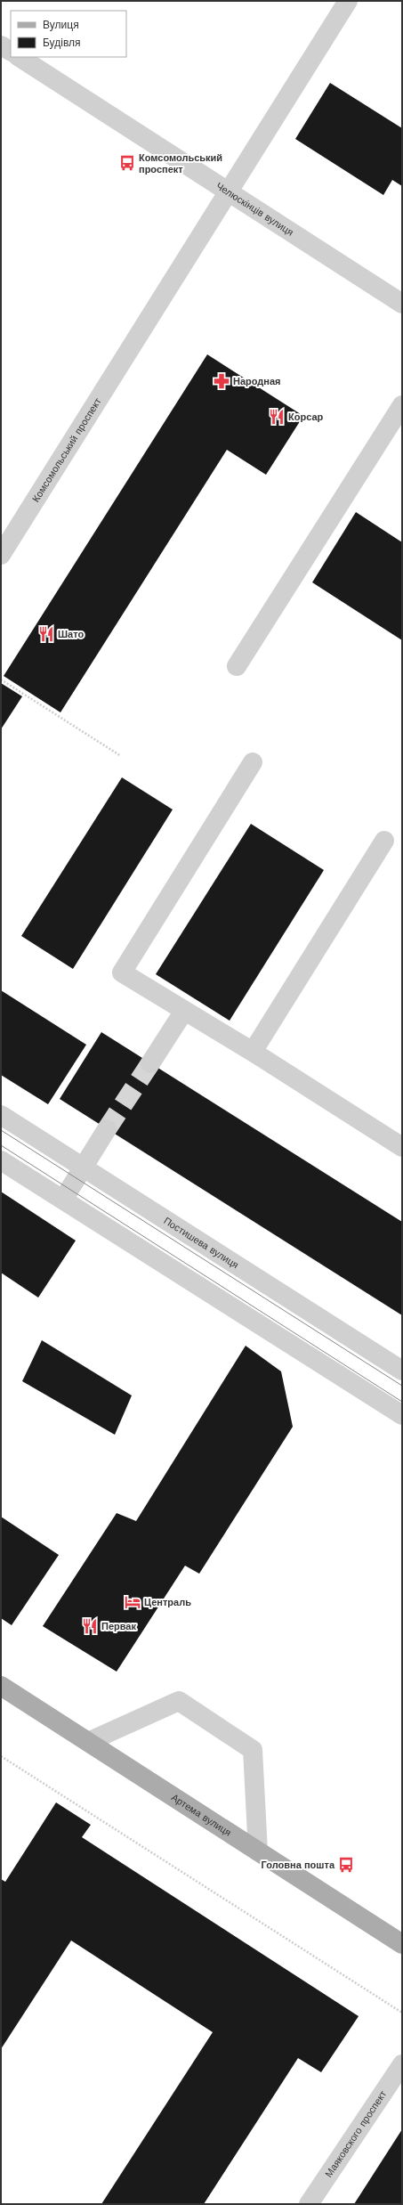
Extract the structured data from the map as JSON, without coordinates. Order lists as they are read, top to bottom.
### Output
{
  "streets": {
    "main road": ["Артема вулиця"],
    "street": [
      "Челюскінців вулиця",
      "Комсомольський проспект",
      "Постишева вулиця",
      "Маяковского проспект"
    ]
  },
  "crossings": [
    ["Челюскінців вулиця", "Комсомольський проспект"]
  ],
  "places": {
    "bus stop": ["Комсомольський проспект", "Головна пошта"],
    "pharmacy": ["Народная"],
    "restaurant": ["Корсар", "Шато", "Первак"],
    "hotel": ["Централь"]
  },
  "legend": ["Вулиця", "Будівля"]
}
